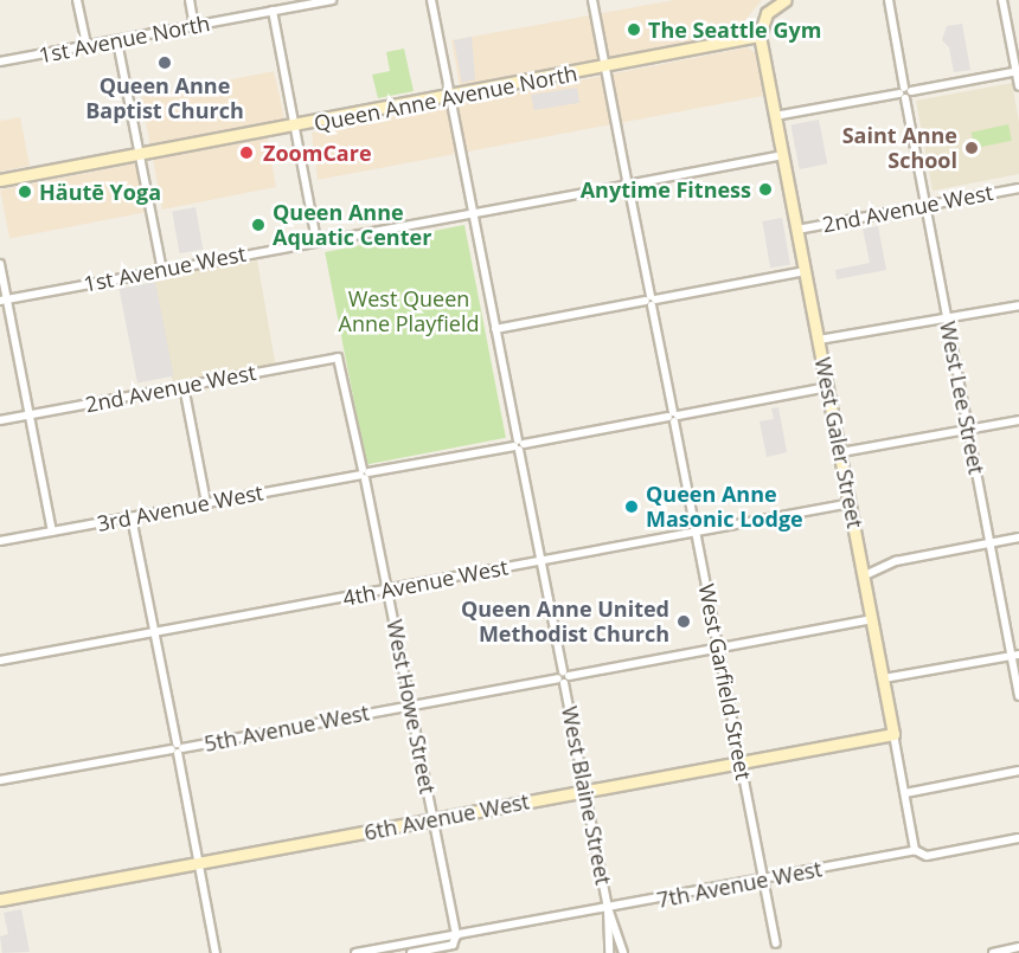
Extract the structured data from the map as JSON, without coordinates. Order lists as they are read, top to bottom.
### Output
{
  "streets": {
    "street": [
      "1st Avenue North",
      "Queen Anne Avenue North",
      "2nd Avenue West",
      "1st Avenue West",
      "West Lee Street",
      "West Galer Street",
      "3rd Avenue West",
      "4th Avenue West",
      "West Garfield Street",
      "West Howe Street",
      "5th Avenue West",
      "West Blaine Street",
      "6th Avenue West",
      "7th Avenue West"
    ]
  },
  "crossings": [
    ["Queen Anne Avenue North", "West Galer Street"],
    ["Queen Anne Avenue North", "West Garfield Street"],
    ["Queen Anne Avenue North", "West Blaine Street"],
    ["2nd Avenue West", "West Lee Street"],
    ["2nd Avenue West", "West Galer Street"],
    ["2nd Avenue West", "West Howe Street"],
    ["1st Avenue West", "West Galer Street"],
    ["1st Avenue West", "West Garfield Street"],
    ["1st Avenue West", "West Blaine Street"],
    ["West Galer Street", "3rd Avenue West"],
    ["West Galer Street", "4th Avenue West"],
    ["West Galer Street", "5th Avenue West"],
    ["West Galer Street", "6th Avenue West"],
    ["West Galer Street", "7th Avenue West"],
    ["3rd Avenue West", "West Garfield Street"],
    ["3rd Avenue West", "West Howe Street"],
    ["3rd Avenue West", "West Blaine Street"],
    ["4th Avenue West", "West Garfield Street"],
    ["4th Avenue West", "West Howe Street"],
    ["4th Avenue West", "West Blaine Street"],
    ["West Garfield Street", "5th Avenue West"],
    ["West Garfield Street", "6th Avenue West"],
    ["West Garfield Street", "7th Avenue West"],
    ["West Howe Street", "5th Avenue West"],
    ["West Howe Street", "6th Avenue West"],
    ["West Howe Street", "7th Avenue West"],
    ["5th Avenue West", "West Blaine Street"],
    ["West Blaine Street", "6th Avenue West"],
    ["West Blaine Street", "7th Avenue West"]
  ],
  "parks": ["West Queen Anne Playfield"],
  "places": [
    "The Seattle Gym",
    "Queen Anne Baptist Church",
    "Saint Anne School",
    "ZoomCare",
    "Anytime Fitness",
    "Häutē Yoga",
    "Queen Anne Aquatic Center",
    "Queen Anne Masonic Lodge",
    "Queen Anne United Methodist Church"
  ]
}
